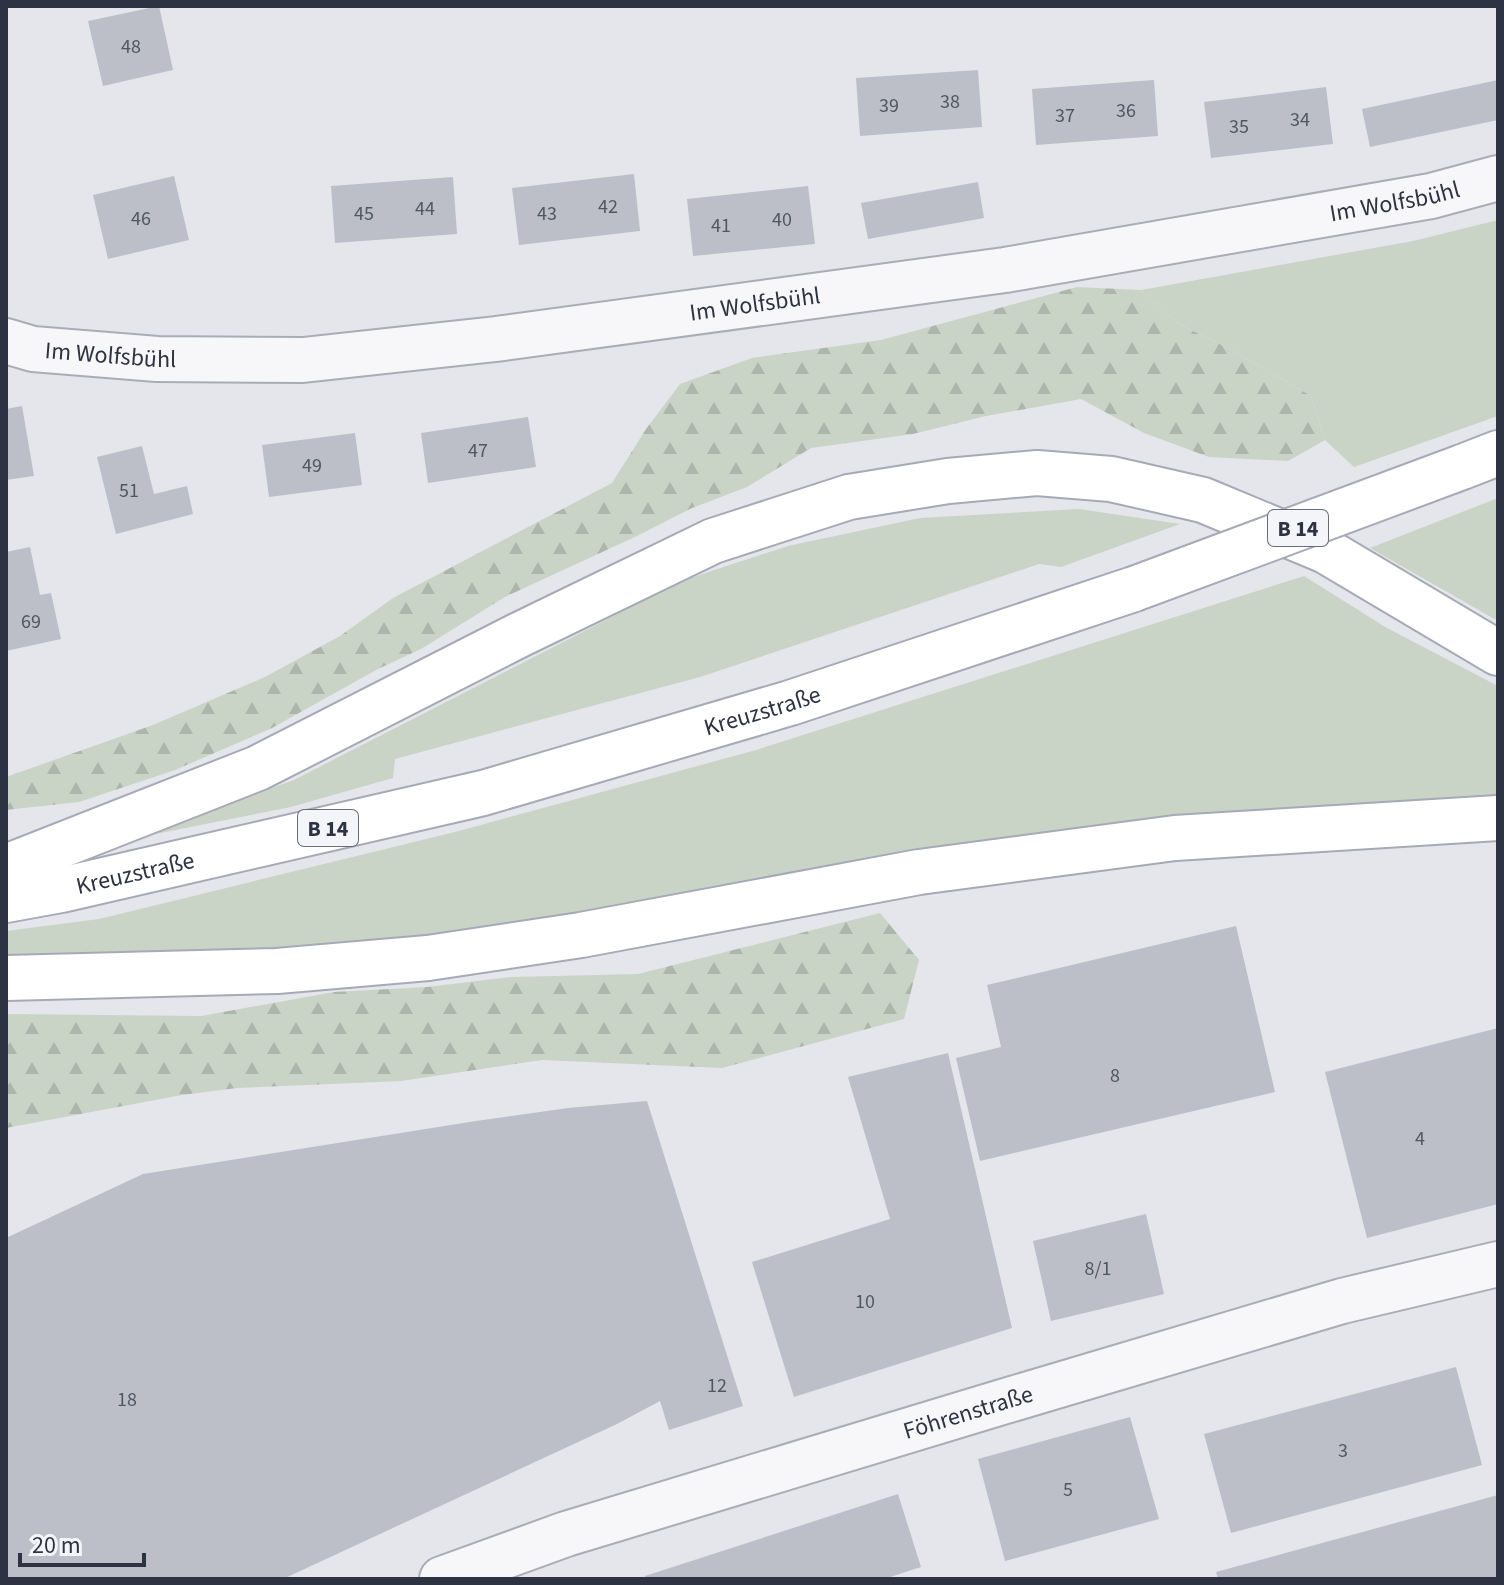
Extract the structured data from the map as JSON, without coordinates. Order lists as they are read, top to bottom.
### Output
{
  "streets": {
    "main road": ["B 14", "Kreuzstraße"],
    "street": ["Im Wolfsbühl", "Föhrenstraße"]
  },
  "house_numbers": [
    "48",
    "38",
    "39",
    "36",
    "37",
    "34",
    "35",
    "42",
    "44",
    "45",
    "43",
    "46",
    "40",
    "41",
    "47",
    "49",
    "51",
    "69",
    "8",
    "4",
    "8/1",
    "10",
    "12",
    "18",
    "3",
    "5"
  ],
  "scale_bar": "20 m"
}
